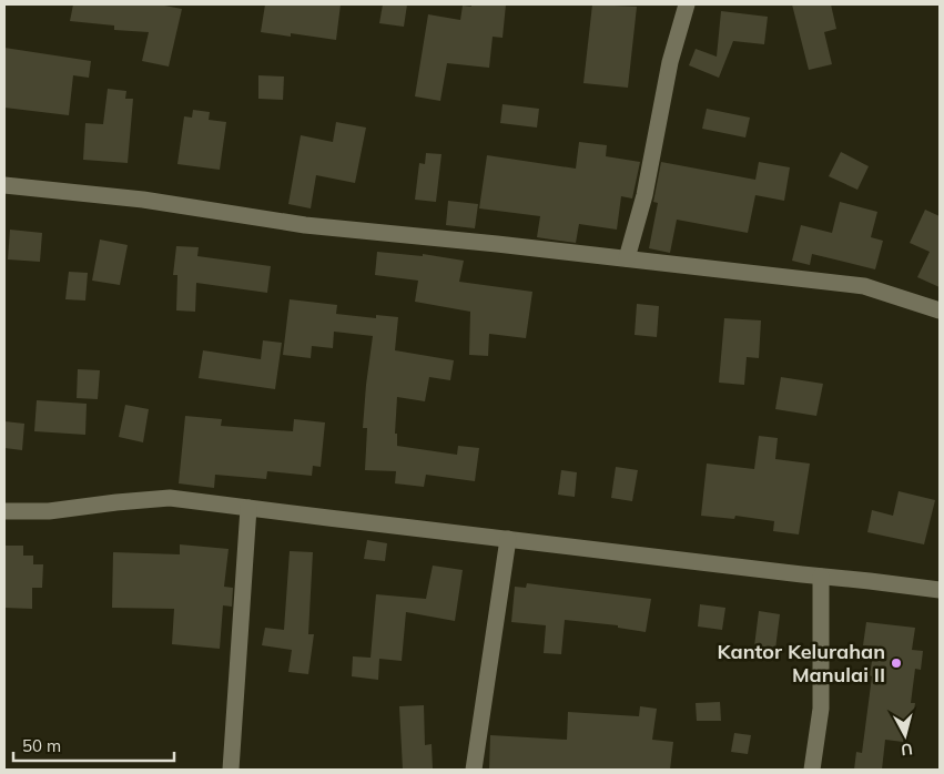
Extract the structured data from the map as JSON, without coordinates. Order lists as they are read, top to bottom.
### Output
{
  "places": ["Kantor Kelurahan Manulai II"],
  "scale_bar": "50 m",
  "north": "bottom"
}
